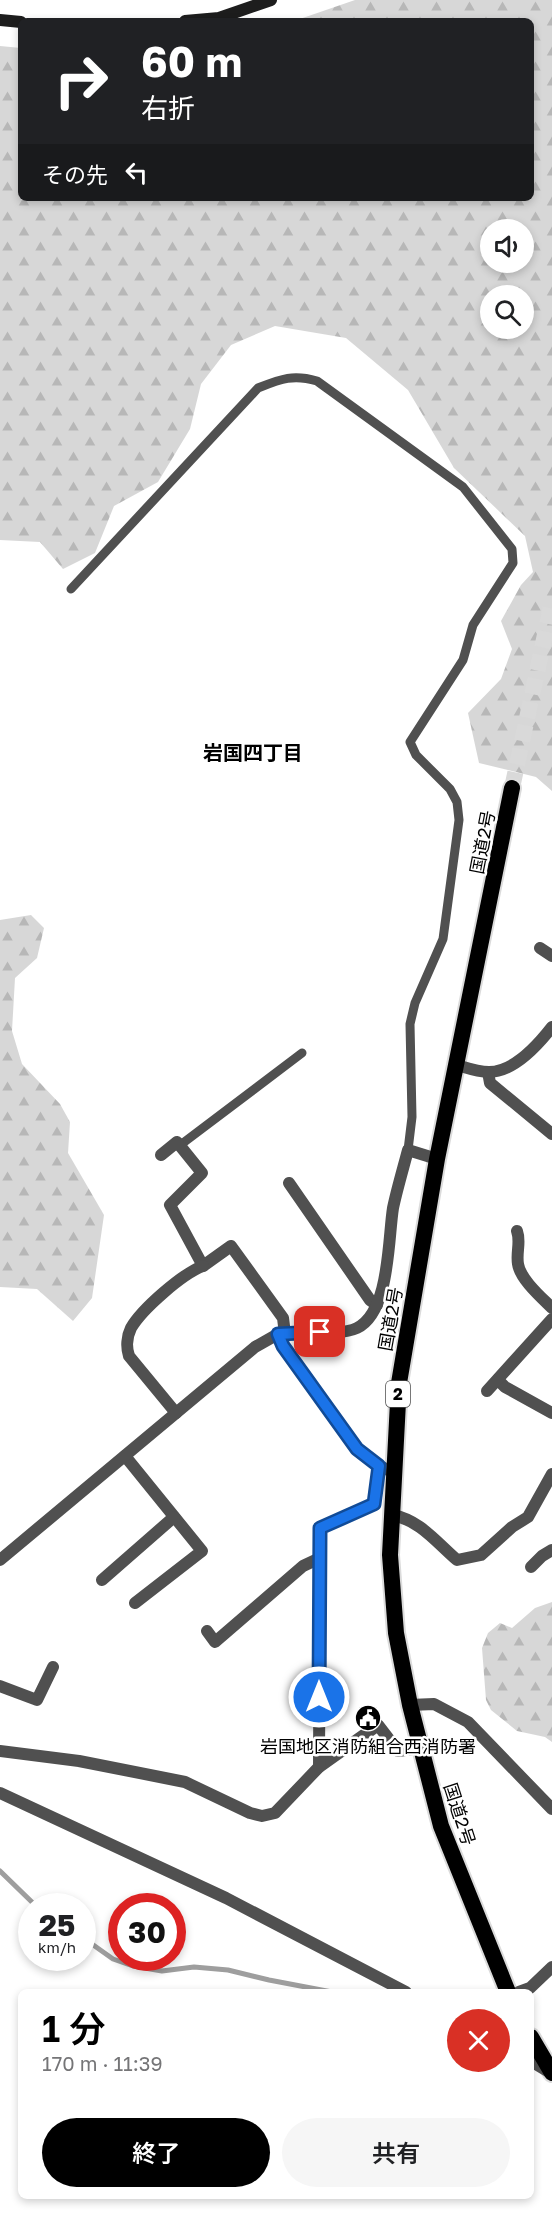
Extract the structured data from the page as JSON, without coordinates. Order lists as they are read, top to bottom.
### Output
{
  "streets": {
    "highway": ["国道2号", "2"]
  },
  "districts": ["岩国四丁目"],
  "places": {
    "public building": ["岩国地区消防組合西消防署"]
  },
  "page": {
    "turn": ["60 m", "右折"],
    "then": "その先",
    "speed": "25 km/h",
    "limit": "30",
    "heading": ["1 分", "170 m · 11:39"],
    "buttons": ["終了", "共有"]
  }
}
